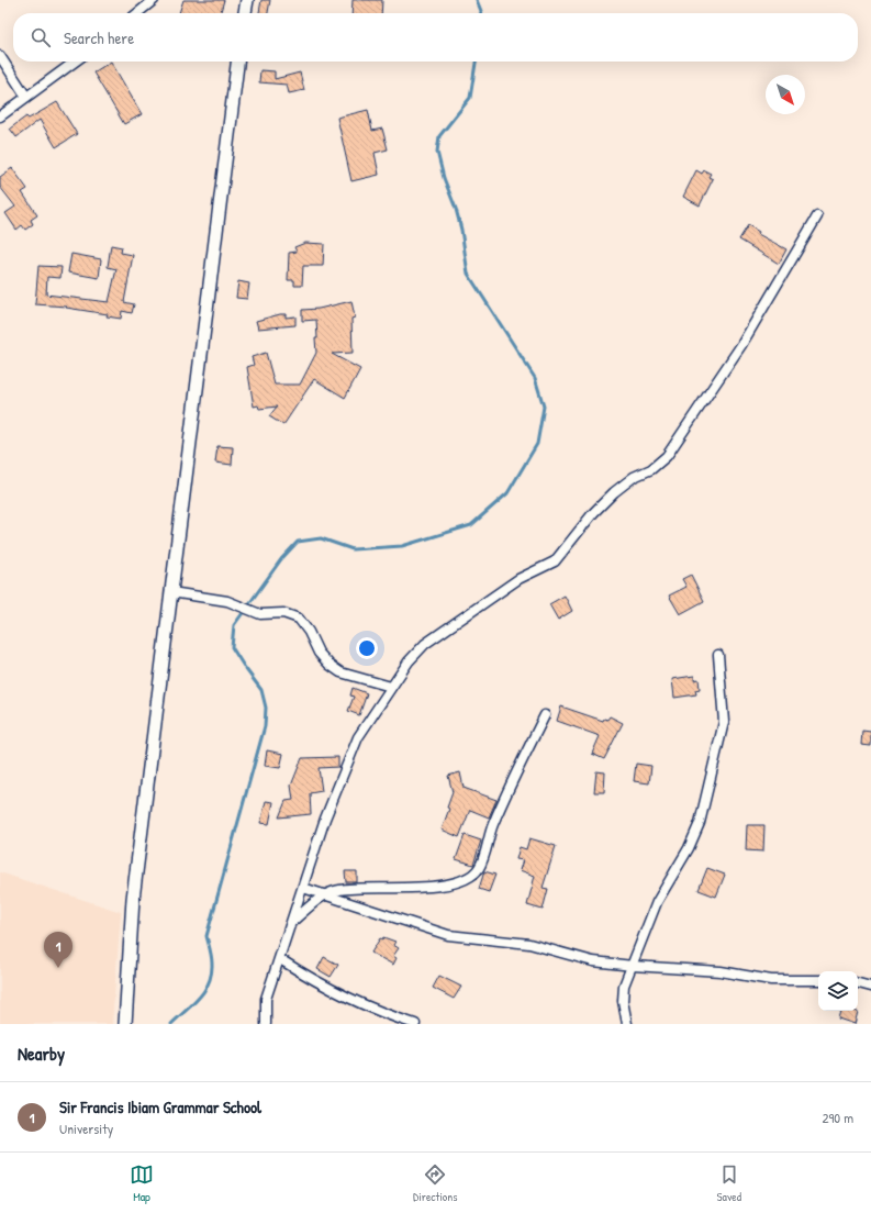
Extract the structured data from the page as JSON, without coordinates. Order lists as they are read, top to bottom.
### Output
{
  "north": "bottom right",
  "page": {
    "search": "Search here",
    "pins": "1",
    "heading": "Nearby",
    "list": [
      {
        "mark": "1",
        "name": "Sir Francis Ibiam Grammar School",
        "note": "University",
        "value": "290 m"
      }
    ],
    "nav": ["Map", "Directions", "Saved"]
  }
}
